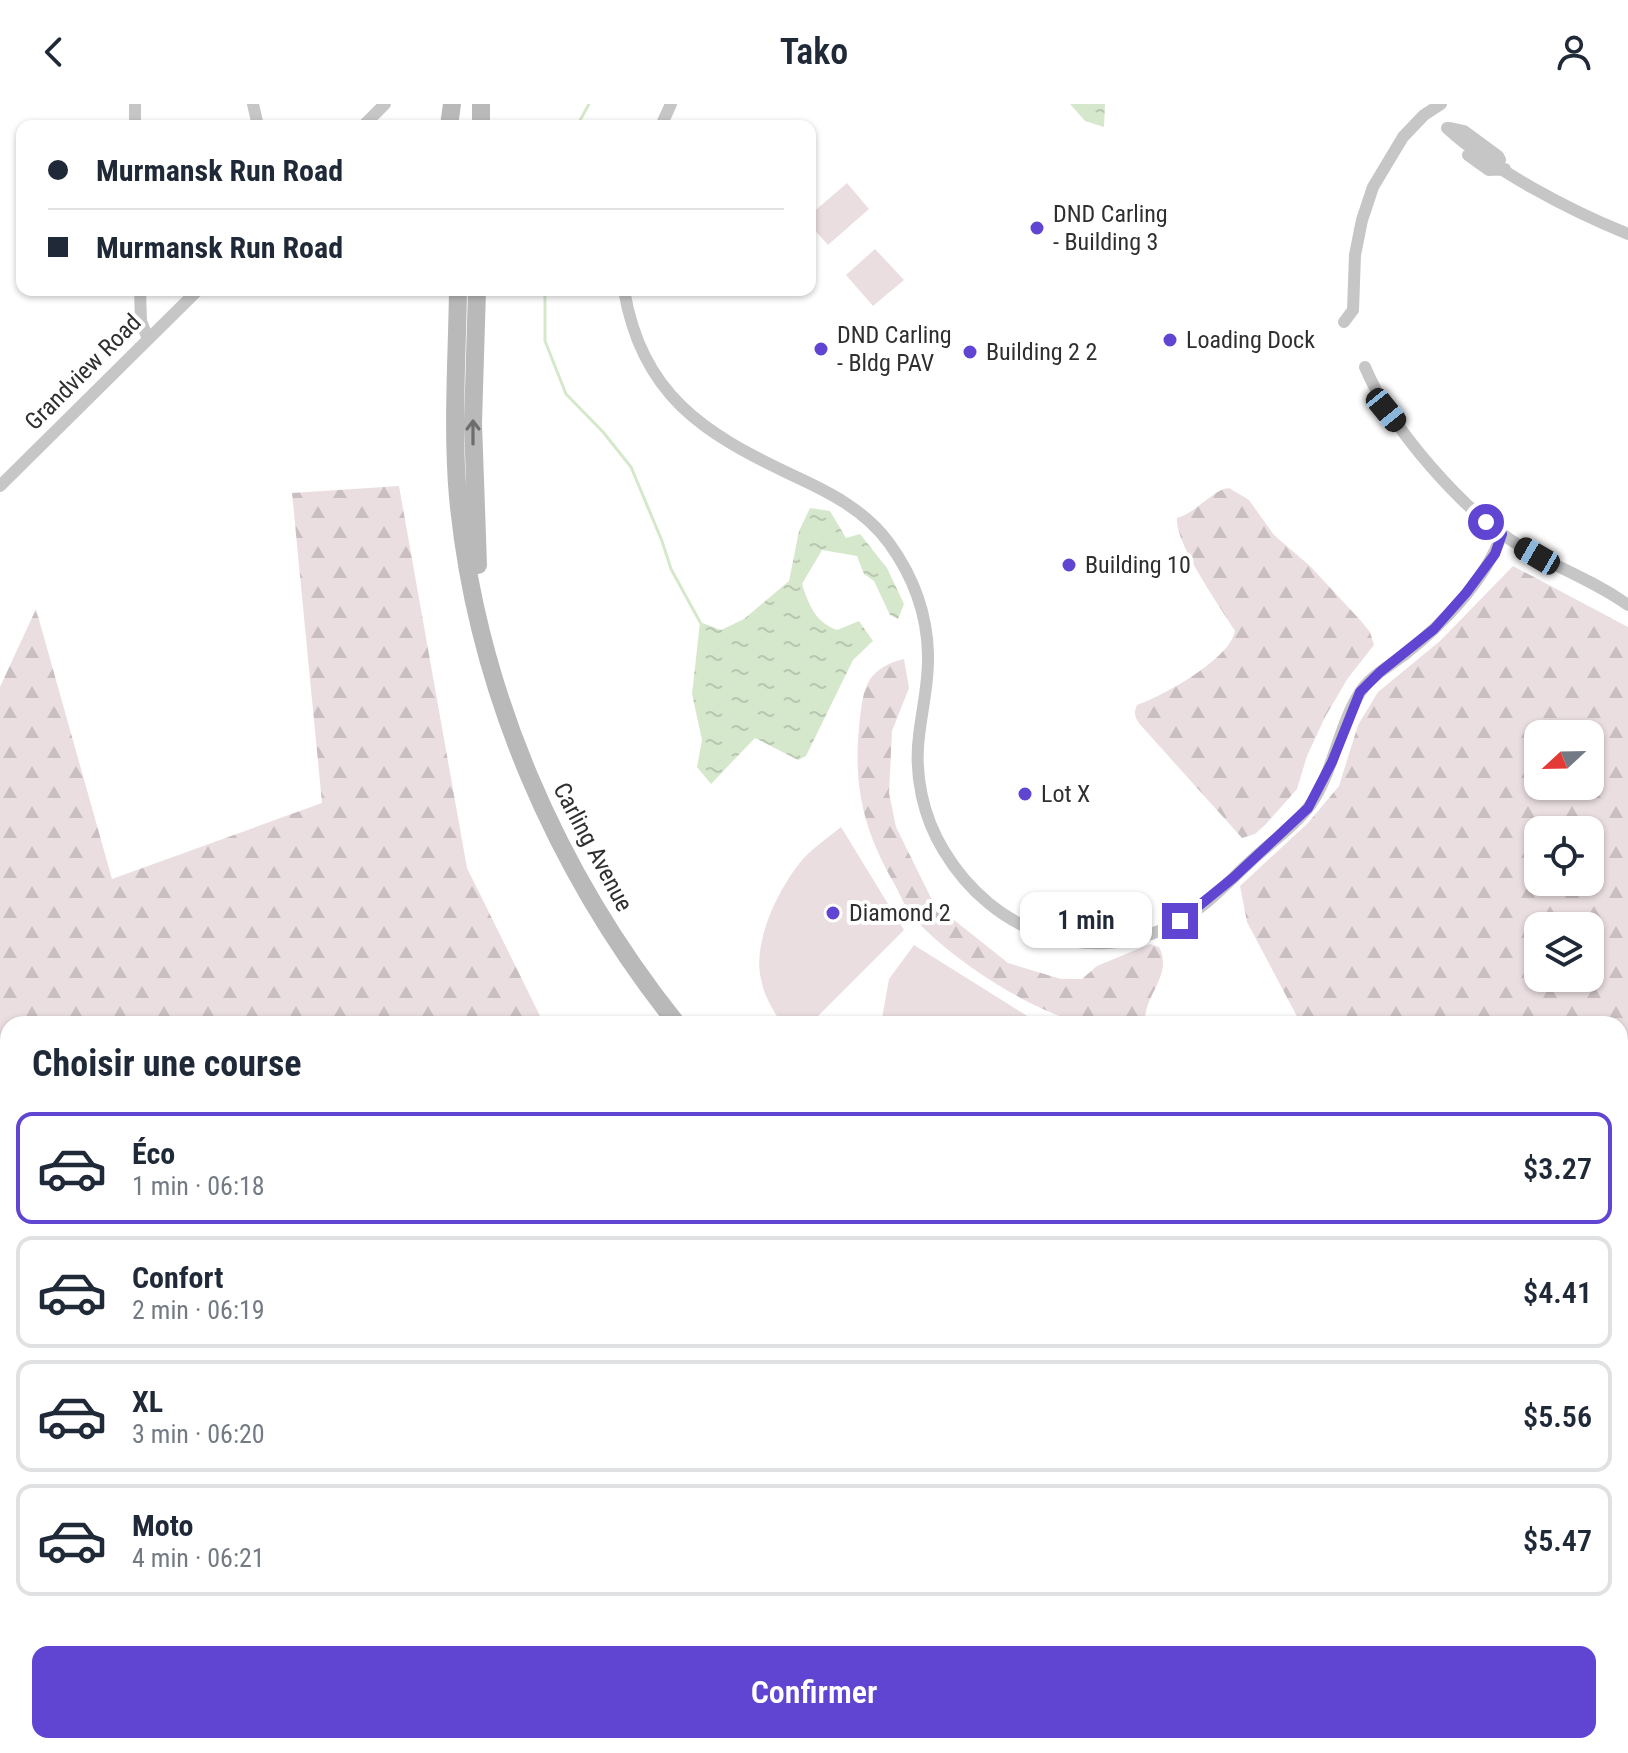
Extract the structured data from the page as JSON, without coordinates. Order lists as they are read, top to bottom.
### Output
{
  "streets": {
    "main road": ["Carling Avenue"],
    "street": ["Grandview Road"]
  },
  "places": [
    "DND Carling - Building 3",
    "Loading Dock",
    "DND Carling - Bldg PAV",
    "Building 2 2",
    "Building 10",
    "Lot X",
    "Diamond 2"
  ],
  "north": "left",
  "page": {
    "header": "Tako",
    "banner": ["Murmansk Run Road", "Murmansk Run Road"],
    "bubble": "1 min",
    "heading": "Choisir une course",
    "list": [
      {
        "name": "Éco",
        "note": "1 min · 06:18",
        "value": "$3.27"
      },
      {
        "name": "Confort",
        "note": "2 min · 06:19",
        "value": "$4.41"
      },
      {
        "name": "XL",
        "note": "3 min · 06:20",
        "value": "$5.56"
      },
      {
        "name": "Moto",
        "note": "4 min · 06:21",
        "value": "$5.47"
      }
    ],
    "buttons": "Confirmer"
  }
}
